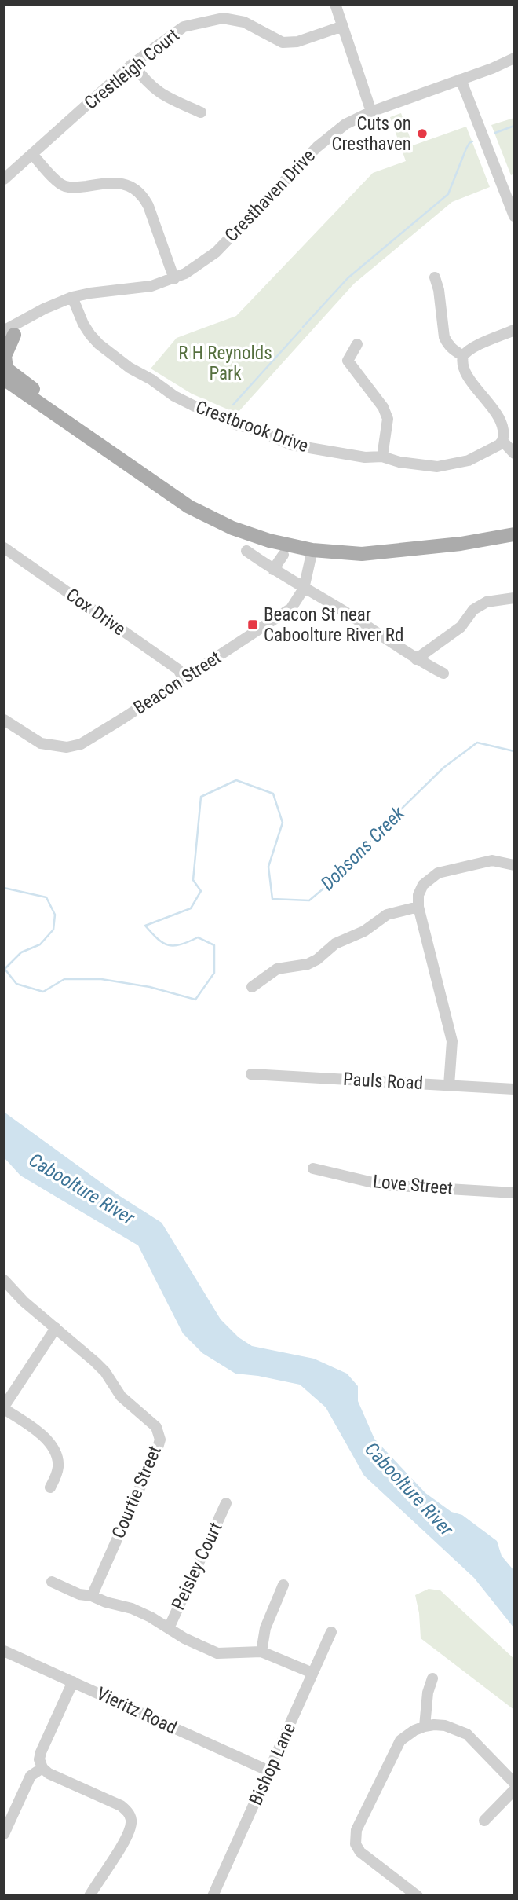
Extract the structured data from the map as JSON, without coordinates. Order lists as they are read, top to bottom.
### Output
{
  "streets": {
    "street": [
      "Crestleigh Court",
      "Cresthaven Drive",
      "Crestbrook Drive",
      "Cox Drive",
      "Beacon Street",
      "Pauls Road",
      "Love Street",
      "Courtie Street",
      "Peisley Court",
      "Vieritz Road",
      "Bishop Lane"
    ]
  },
  "crossings": [
    ["Cresthaven Drive", "Crestbrook Drive"],
    ["Cox Drive", "Beacon Street"],
    ["Vieritz Road", "Bishop Lane"]
  ],
  "water": ["Dobsons Creek", "Caboolture River"],
  "parks": ["R H Reynolds Park"],
  "places": {
    "other": ["Cuts on Cresthaven"],
    "transit": ["Beacon St near Caboolture River Rd"]
  }
}
